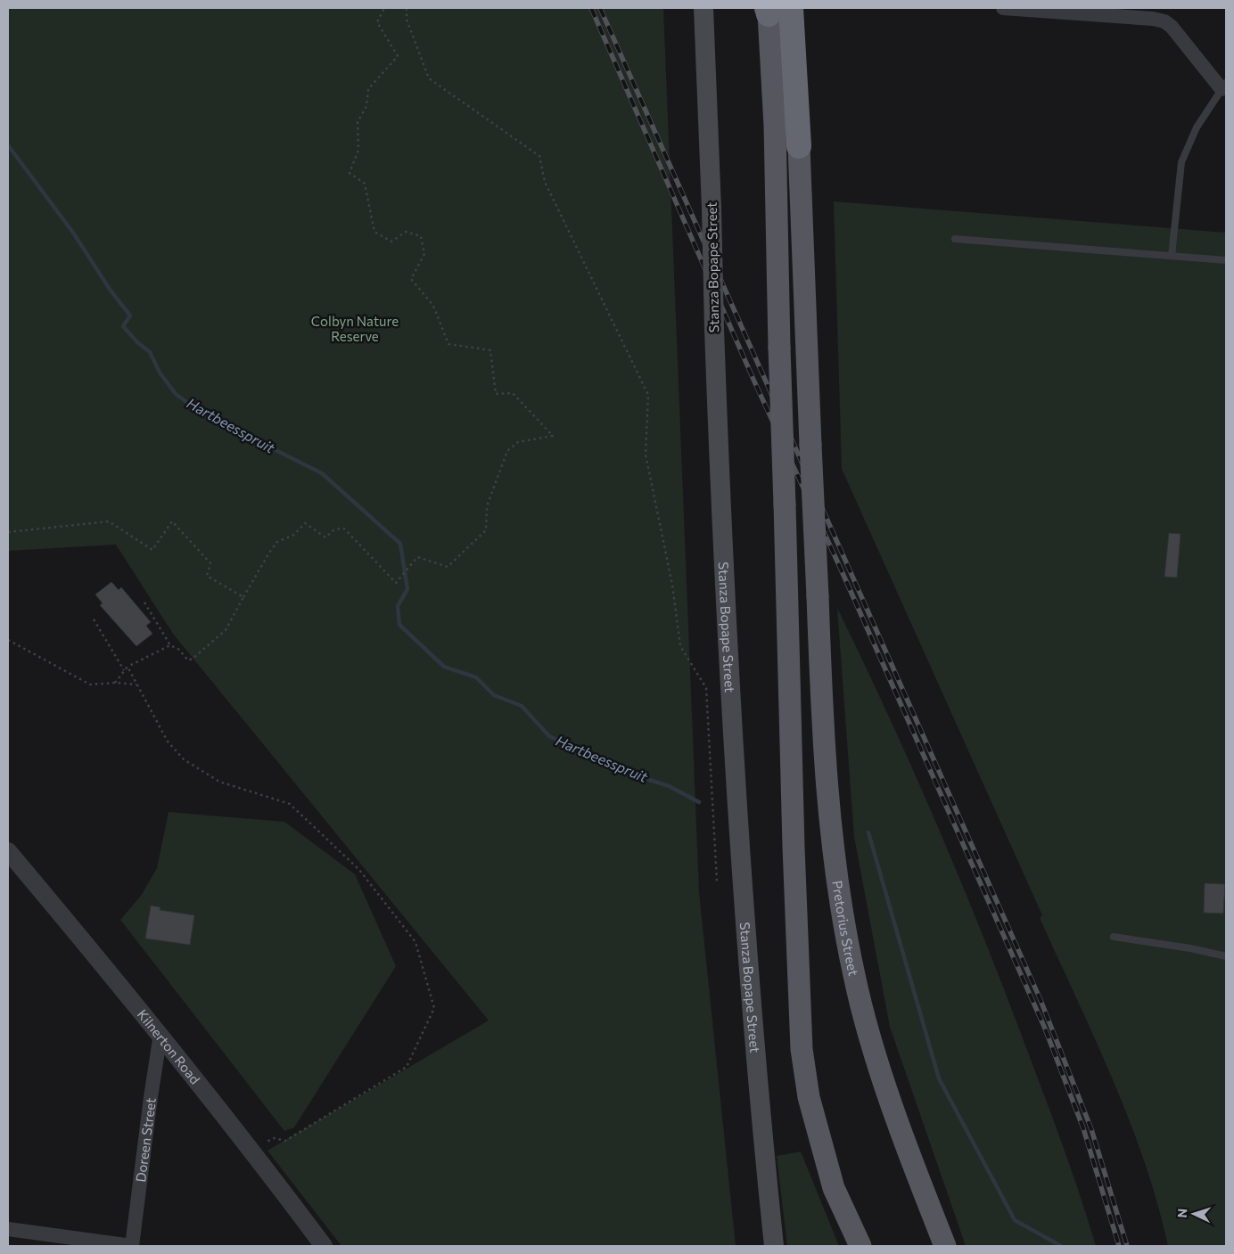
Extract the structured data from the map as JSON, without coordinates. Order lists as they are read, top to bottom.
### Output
{
  "streets": {
    "main road": ["Stanza Bopape Street", "Pretorius Street"],
    "street": ["Kilnerton Road", "Doreen Street"]
  },
  "crossings": [
    ["Kilnerton Road", "Doreen Street"]
  ],
  "water": ["Hartbeesspruit"],
  "parks": ["Colbyn Nature Reserve"],
  "north": "left"
}
